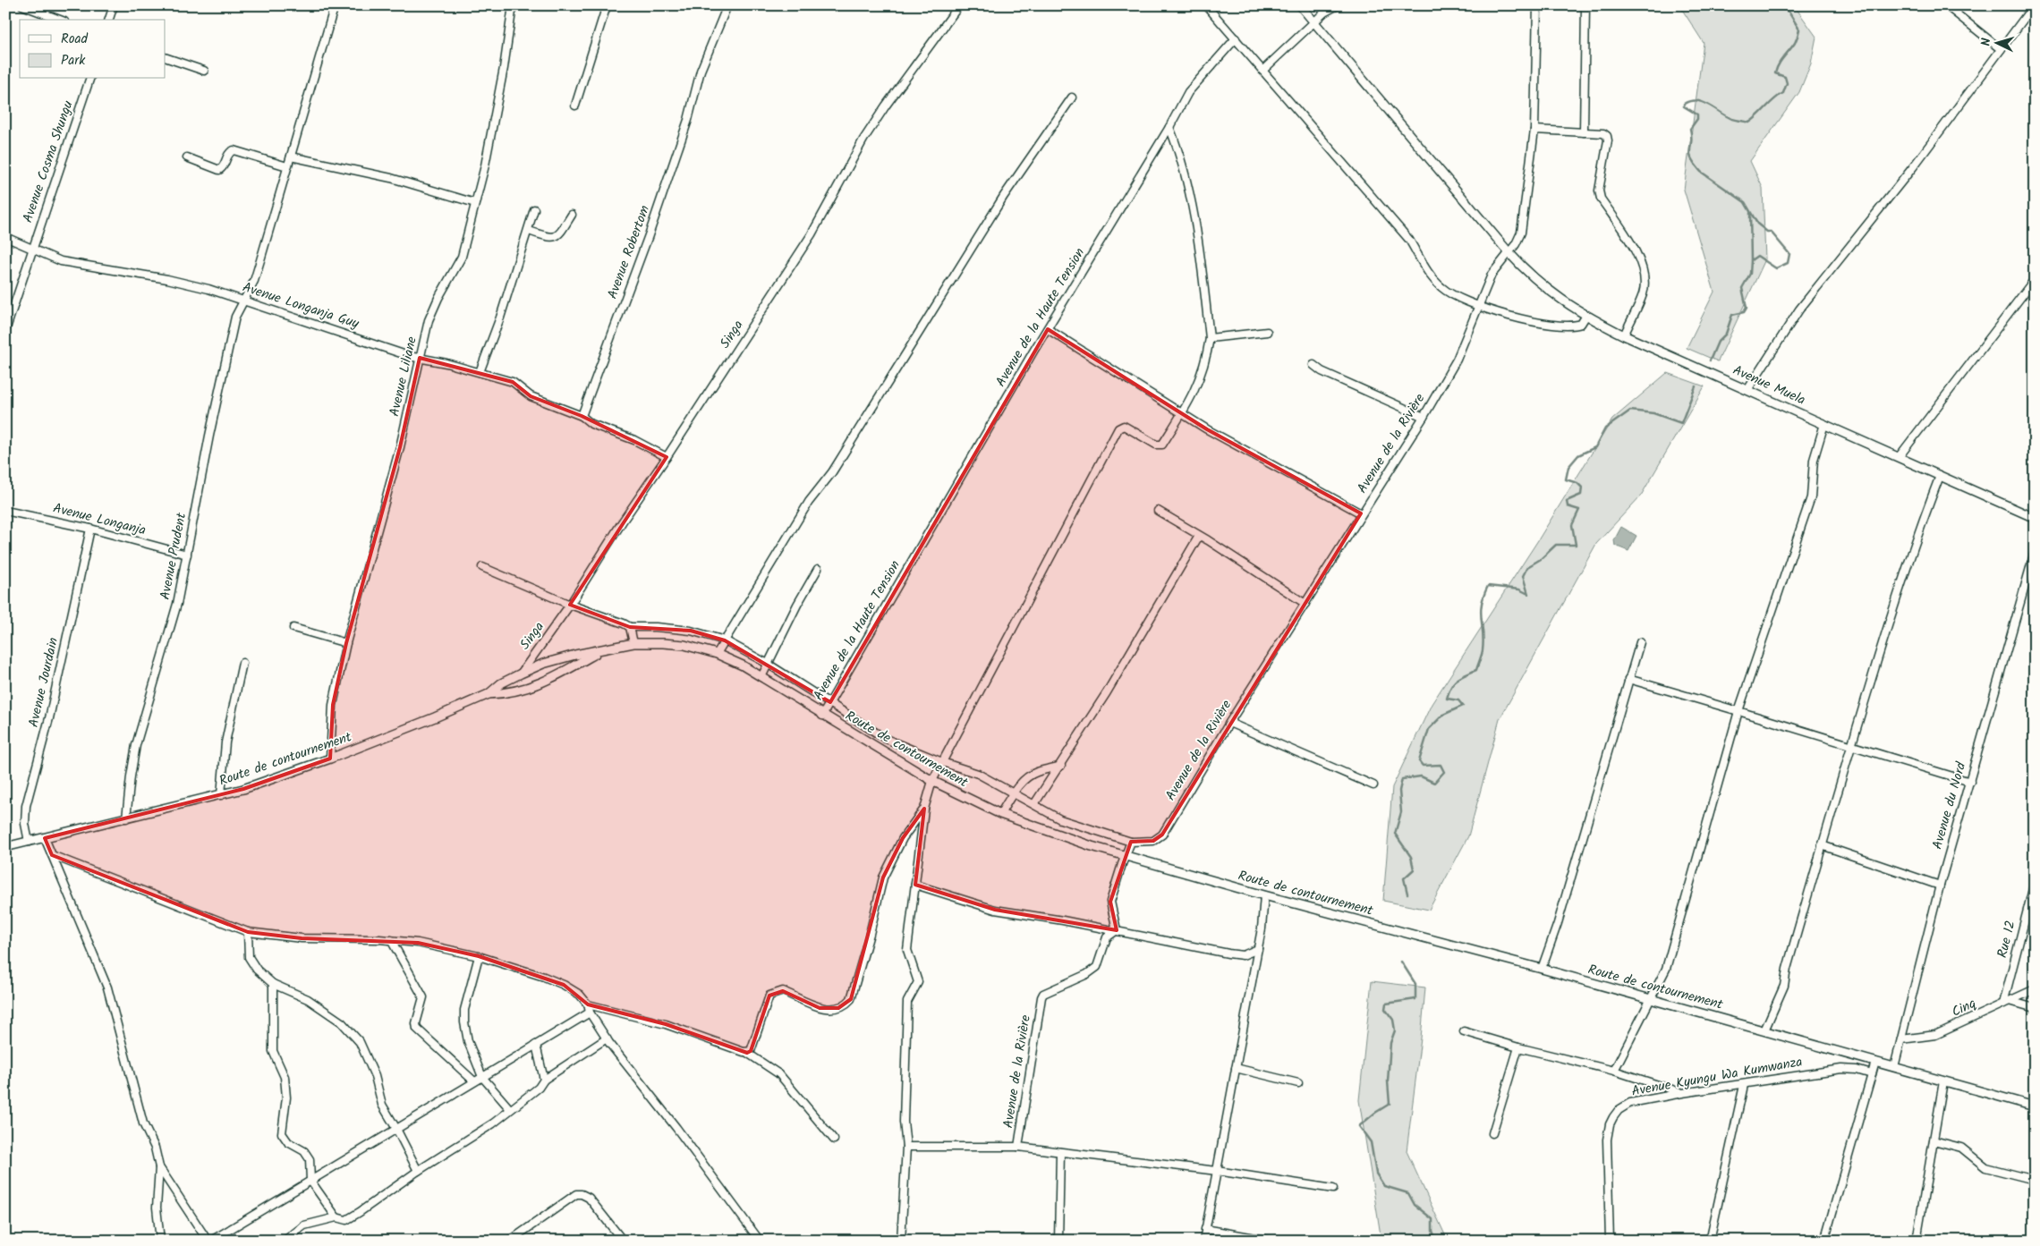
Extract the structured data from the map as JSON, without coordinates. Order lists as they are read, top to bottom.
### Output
{
  "streets": {
    "street": [
      "Avenue Cosma Shungu",
      "Avenue Robertom",
      "Avenue Longanja Guy",
      "Avenue de la Haute Tension",
      "Singa",
      "Avenue Liliane",
      "Avenue Muela",
      "Avenue de la Rivière",
      "Avenue Longanja",
      "Avenue Prudent",
      "Avenue Jourdain",
      "Route de contournement",
      "Avenue du Nord",
      "Rue 12",
      "Cinq",
      "Avenue Kyungu Wa Kumwanza"
    ]
  },
  "crossings": [
    ["Avenue Cosma Shungu", "Avenue Longanja Guy"],
    ["Avenue Robertom", "Avenue Longanja Guy"],
    ["Avenue Longanja Guy", "Avenue Liliane"],
    ["Avenue Longanja Guy", "Avenue Prudent"],
    ["Avenue de la Haute Tension", "Avenue de la Rivière"],
    ["Avenue de la Haute Tension", "Route de contournement"],
    ["Singa", "Route de contournement"],
    ["Avenue Liliane", "Route de contournement"],
    ["Avenue Muela", "Avenue de la Rivière"],
    ["Avenue Longanja", "Avenue Prudent"],
    ["Avenue Longanja", "Avenue Jourdain"],
    ["Avenue Prudent", "Route de contournement"],
    ["Avenue Jourdain", "Route de contournement"],
    ["Route de contournement", "Avenue du Nord"],
    ["Avenue du Nord", "Cinq"],
    ["Rue 12", "Cinq"]
  ],
  "legend": ["Road", "Park"],
  "north": "left"
}
